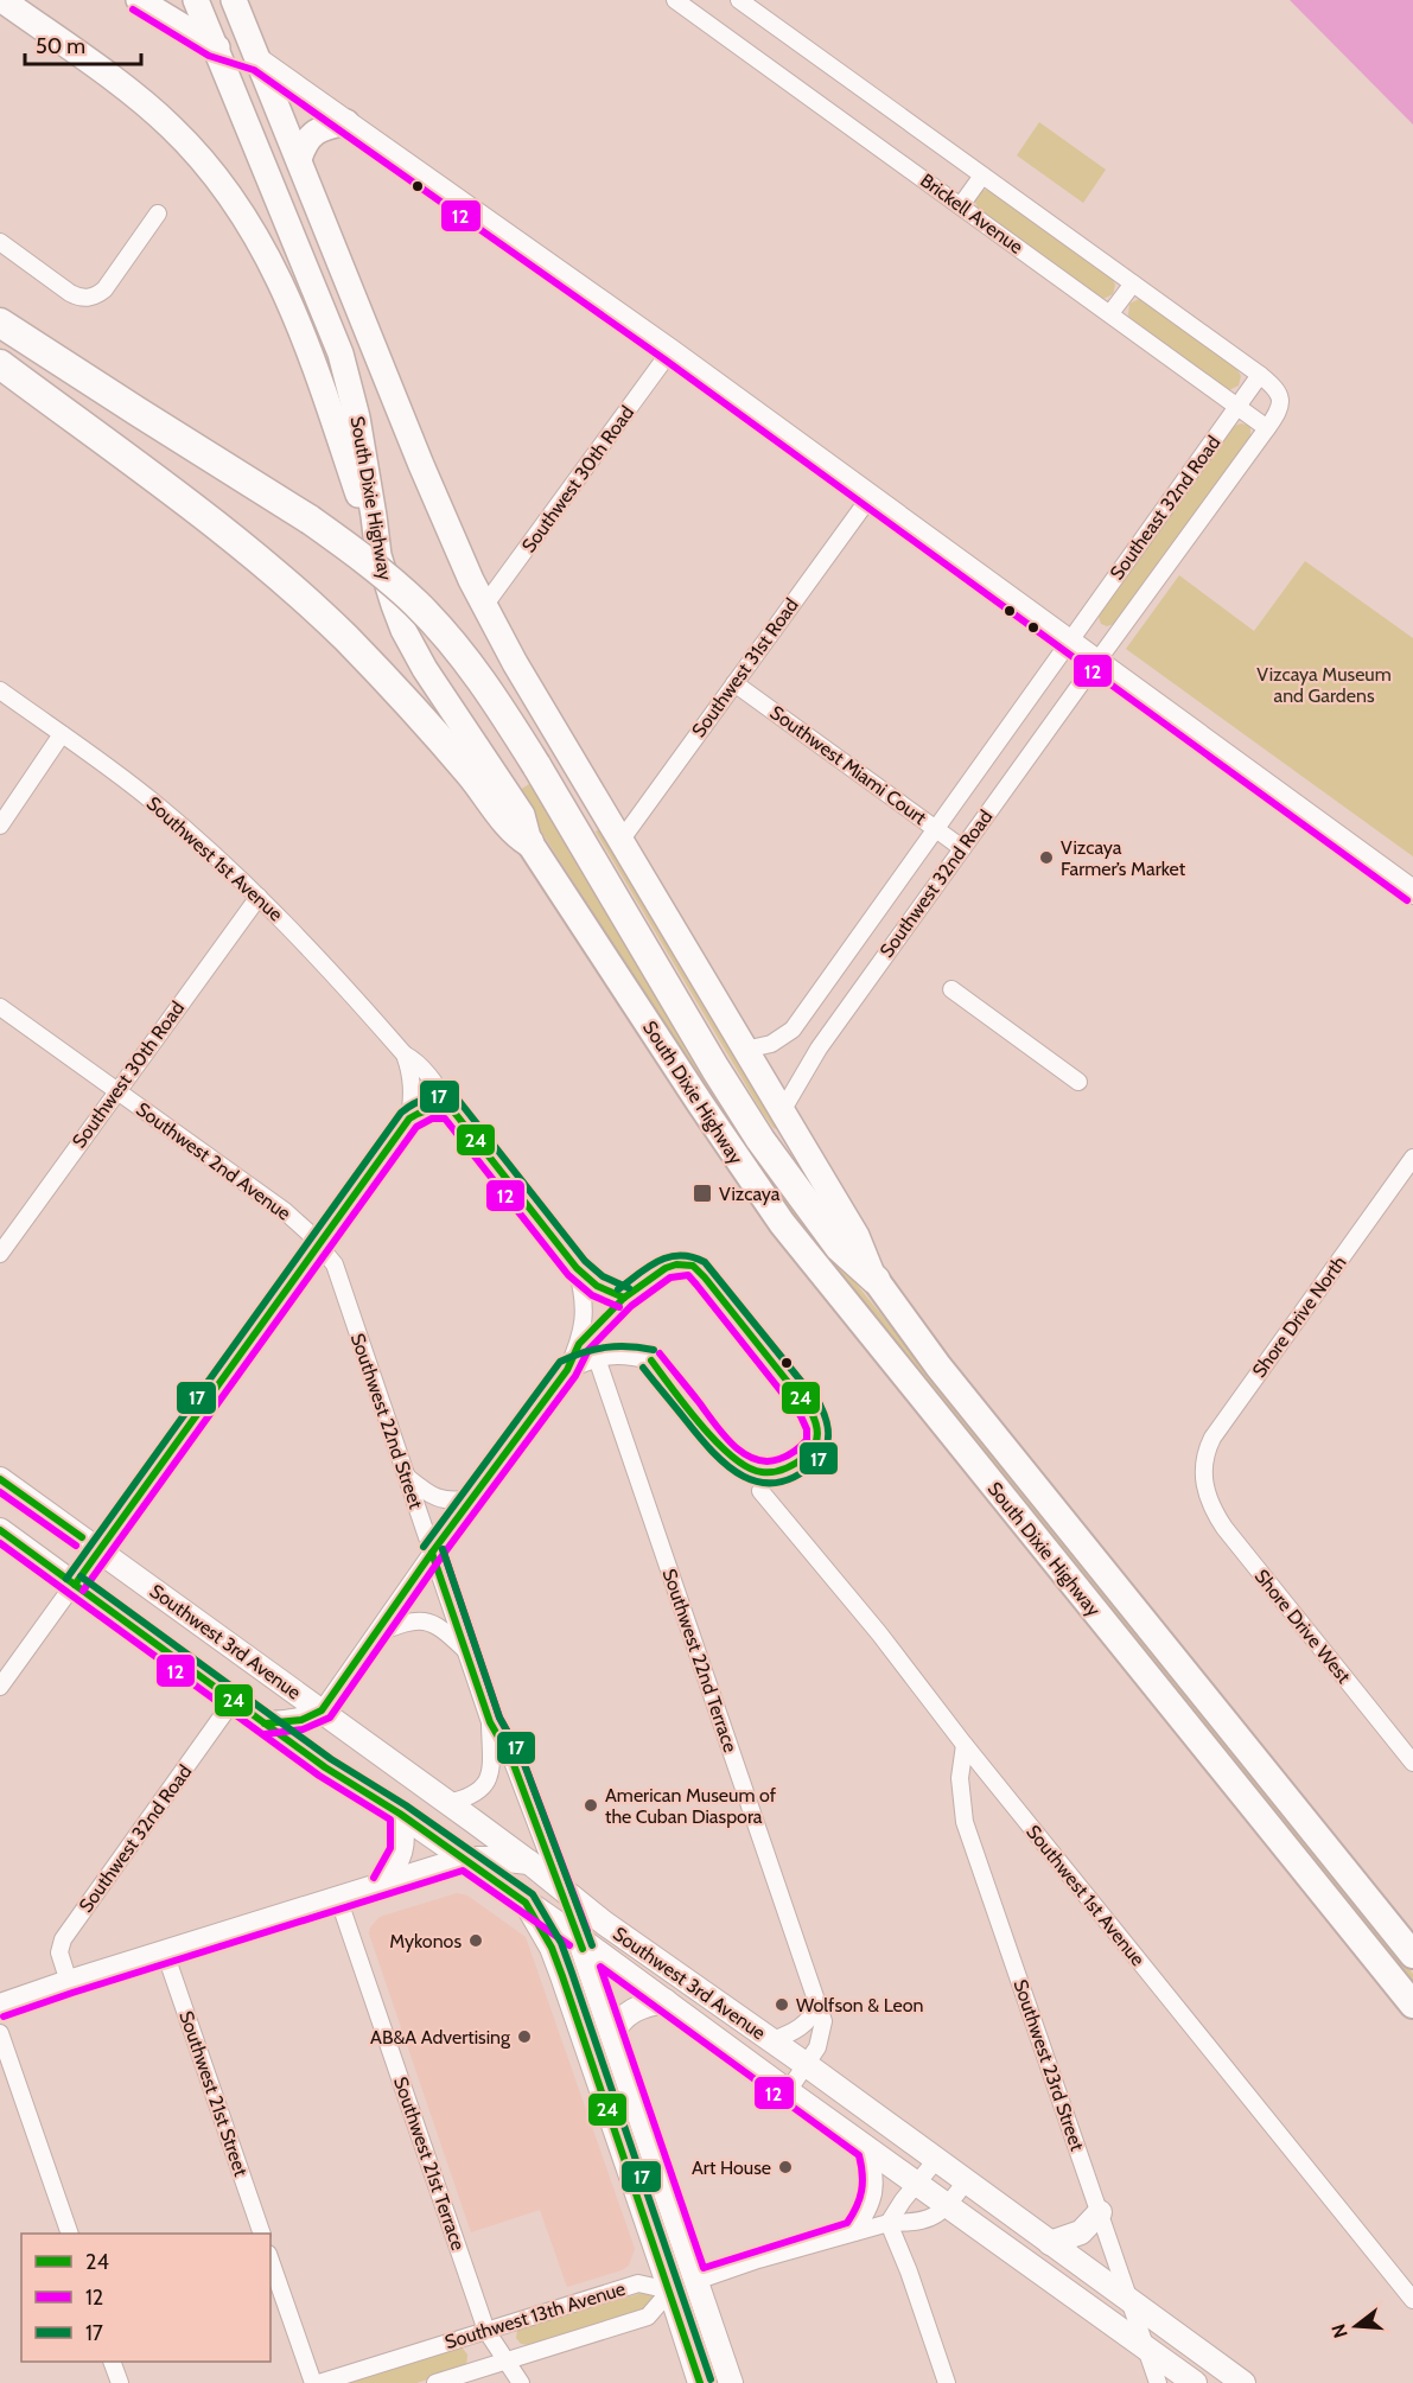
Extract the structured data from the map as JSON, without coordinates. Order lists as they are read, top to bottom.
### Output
{
  "streets": {
    "highway": ["South Dixie Highway"],
    "main road": ["Southwest 22nd Street", "Southwest 3rd Avenue"],
    "street": [
      "Brickell Avenue",
      "Southwest 30th Road",
      "Southeast 32nd Road",
      "Southwest 31st Road",
      "Southwest Miami Court",
      "Southwest 1st Avenue",
      "Southwest 32nd Road",
      "Southwest 2nd Avenue",
      "Shore Drive North",
      "Shore Drive West",
      "Southwest 22nd Terrace",
      "Southwest 23rd Street",
      "Southwest 21st Street",
      "Southwest 21st Terrace",
      "Southwest 13th Avenue"
    ]
  },
  "crossings": [
    ["Brickell Avenue", "Southeast 32nd Road"],
    ["Southwest 30th Road", "South Dixie Highway"],
    ["Southwest 30th Road", "Southwest 1st Avenue"],
    ["Southwest 30th Road", "Southwest 2nd Avenue"],
    ["South Dixie Highway", "Southwest 31st Road"],
    ["South Dixie Highway", "Southwest 32nd Road"],
    ["Southeast 32nd Road", "Southwest 32nd Road"],
    ["Southwest 31st Road", "Southwest Miami Court"],
    ["Southwest Miami Court", "Southwest 32nd Road"],
    ["Southwest 1st Avenue", "Southwest 23rd Street"],
    ["Southwest 32nd Road", "Southwest 3rd Avenue"],
    ["Southwest 2nd Avenue", "Southwest 22nd Street"],
    ["Shore Drive North", "Shore Drive West"],
    ["Southwest 22nd Street", "Southwest 3rd Avenue"],
    ["Southwest 3rd Avenue", "Southwest 22nd Terrace"],
    ["Southwest 3rd Avenue", "Southwest 23rd Street"],
    ["Southwest 21st Terrace", "Southwest 13th Avenue"]
  ],
  "parks": ["Vizcaya Museum and Gardens"],
  "places": {
    "other": [
      "Vizcaya Farmer’s Market",
      "American Museum of the Cuban Diaspora",
      "Mykonos",
      "Wolfson & Leon",
      "AB&A Advertising",
      "Art House"
    ],
    "transit": ["Vizcaya"]
  },
  "lines": ["transit line 12", "transit line 17", "transit line 24"],
  "legend": ["24", "12", "17"],
  "scale_bar": "50 m",
  "north": "left"
}
